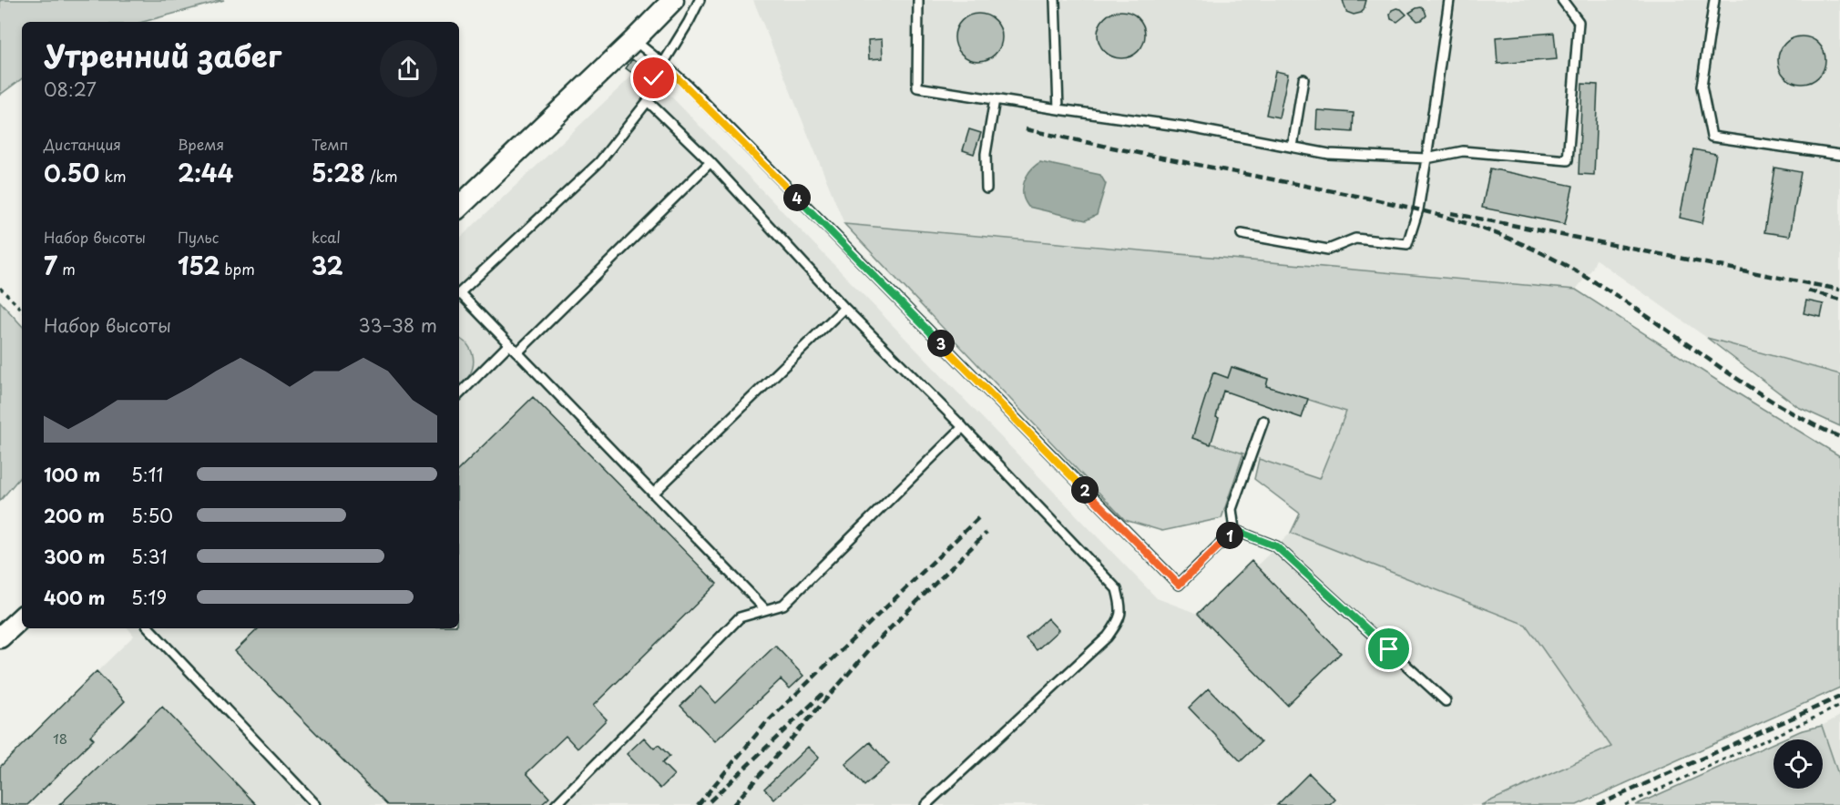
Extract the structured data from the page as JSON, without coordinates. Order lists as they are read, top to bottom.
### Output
{
  "house_numbers": ["18"],
  "page": {
    "heading": ["Утренний забег", "08:27"],
    "stats": [
      ["Дистанция", "0.50 km"],
      ["Время", "2:44"],
      ["Темп", "5:28 /km"],
      ["Набор высоты", "7 m"],
      ["Пульс", "152 bpm"],
      ["kcal", "32"]
    ],
    "pins": [
      "4",
      "3",
      "2",
      "1"
    ],
    "chart": ["Набор высоты", "33–38 m"],
    "list": [
      {
        "name": "100 m",
        "note": "5:11"
      },
      {
        "name": "200 m",
        "note": "5:50"
      },
      {
        "name": "300 m",
        "note": "5:31"
      },
      {
        "name": "400 m",
        "note": "5:19"
      }
    ]
  }
}
